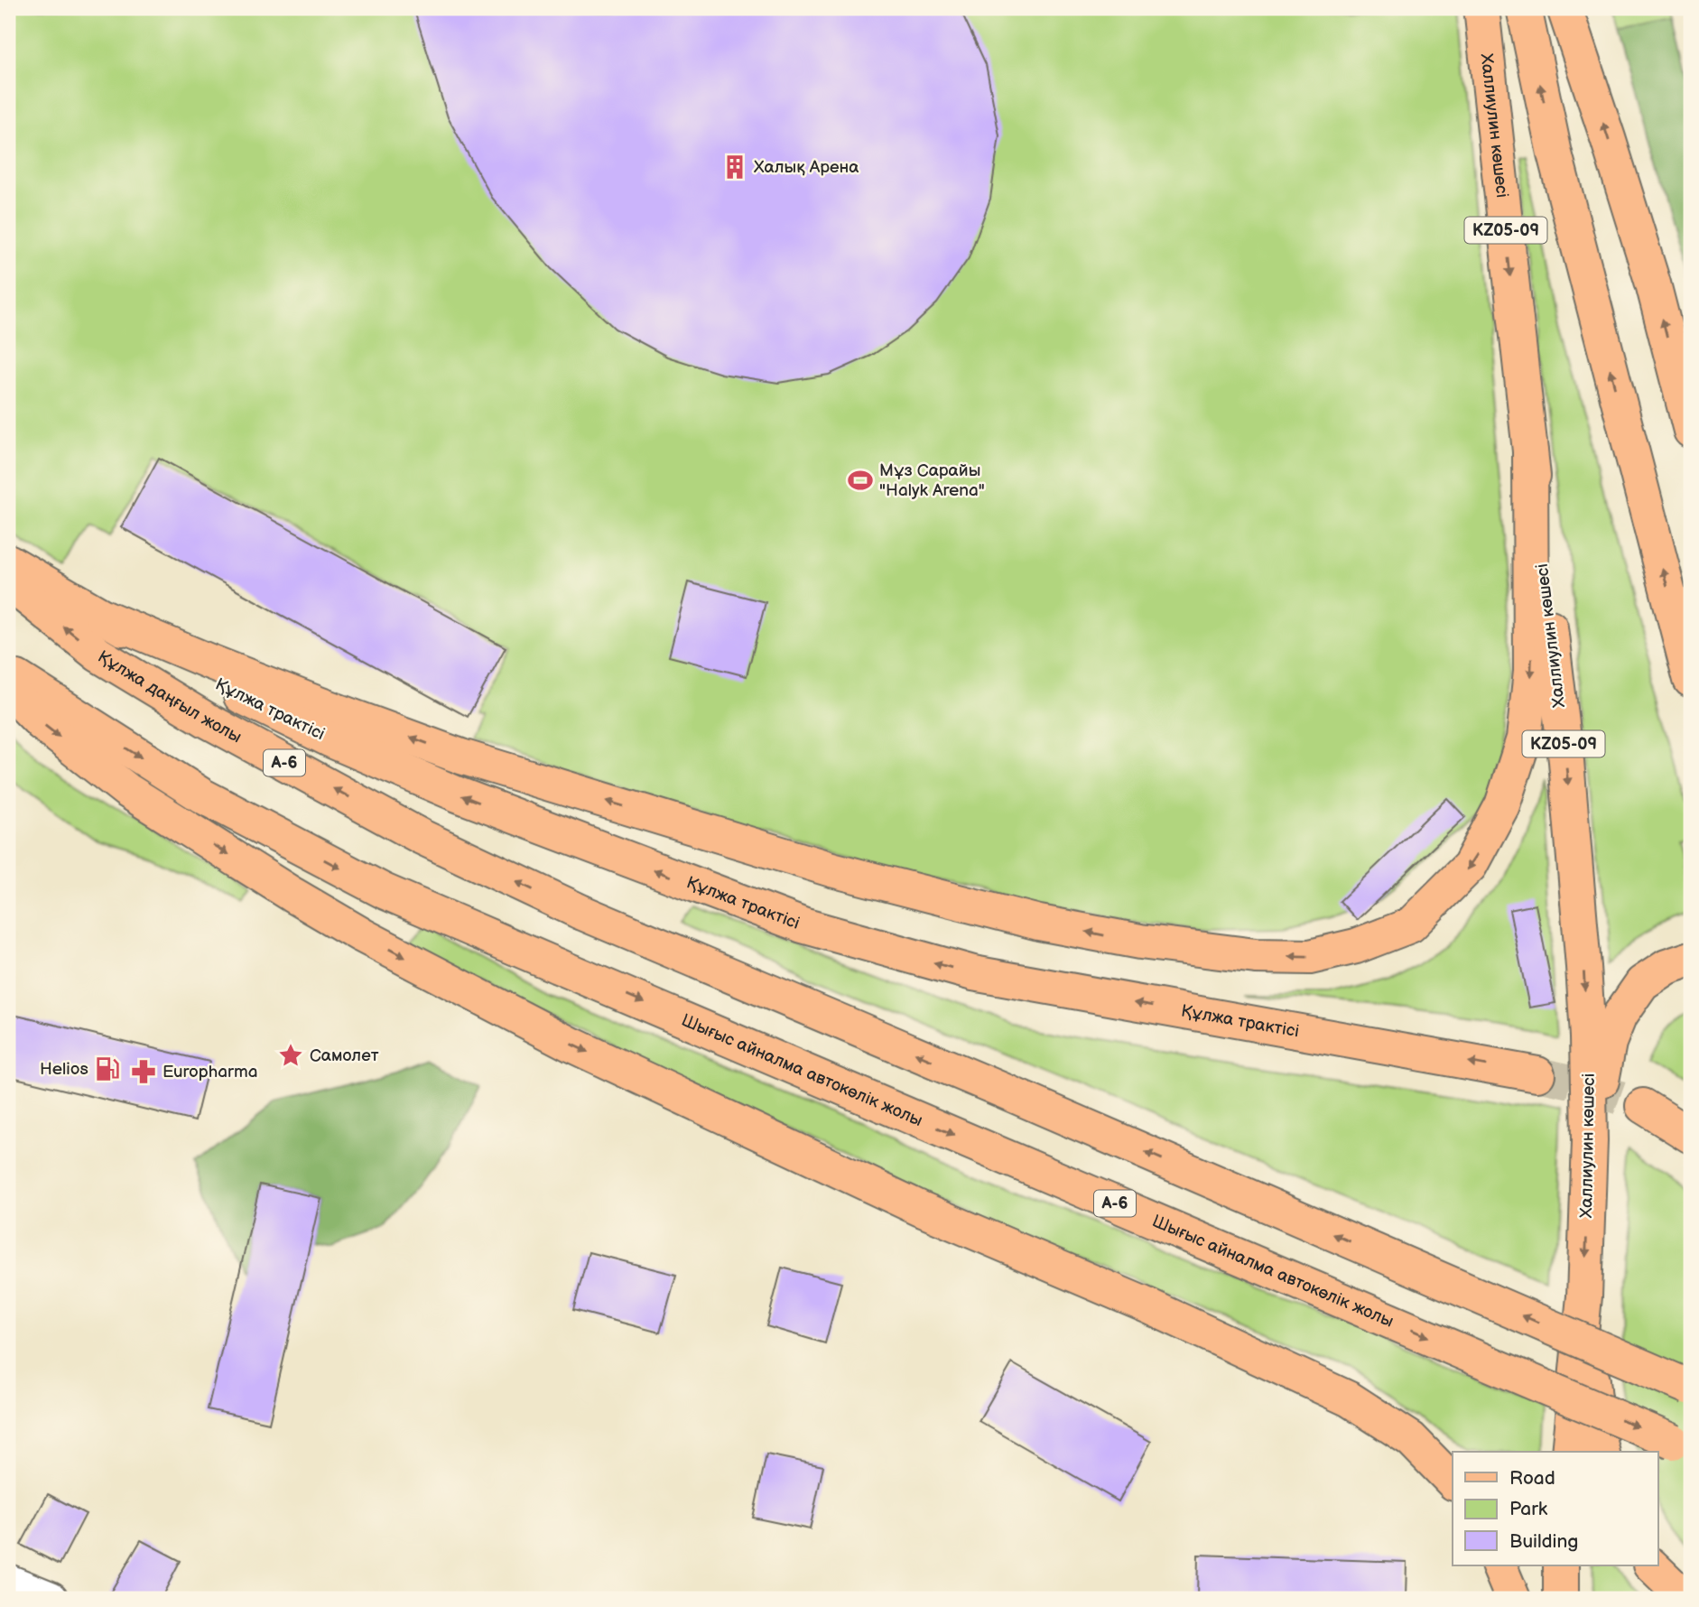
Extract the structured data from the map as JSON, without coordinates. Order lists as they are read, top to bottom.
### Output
{
  "streets": {
    "main road": [
      "Халлиулин көшесі",
      "KZ05-09",
      "Құлжа даңғыл жолы",
      "Құлжа трактісі",
      "A-6",
      "Шығыс айналма автокөлік жолы"
    ]
  },
  "places": {
    "building": ["Халық Арена"],
    "sports": ["Мұз Сарайы \"Halyk Arena\""],
    "place": ["Самолет"],
    "fuel station": ["Helios"],
    "pharmacy": ["Europharma"]
  },
  "legend": ["Road", "Park", "Building"]
}
